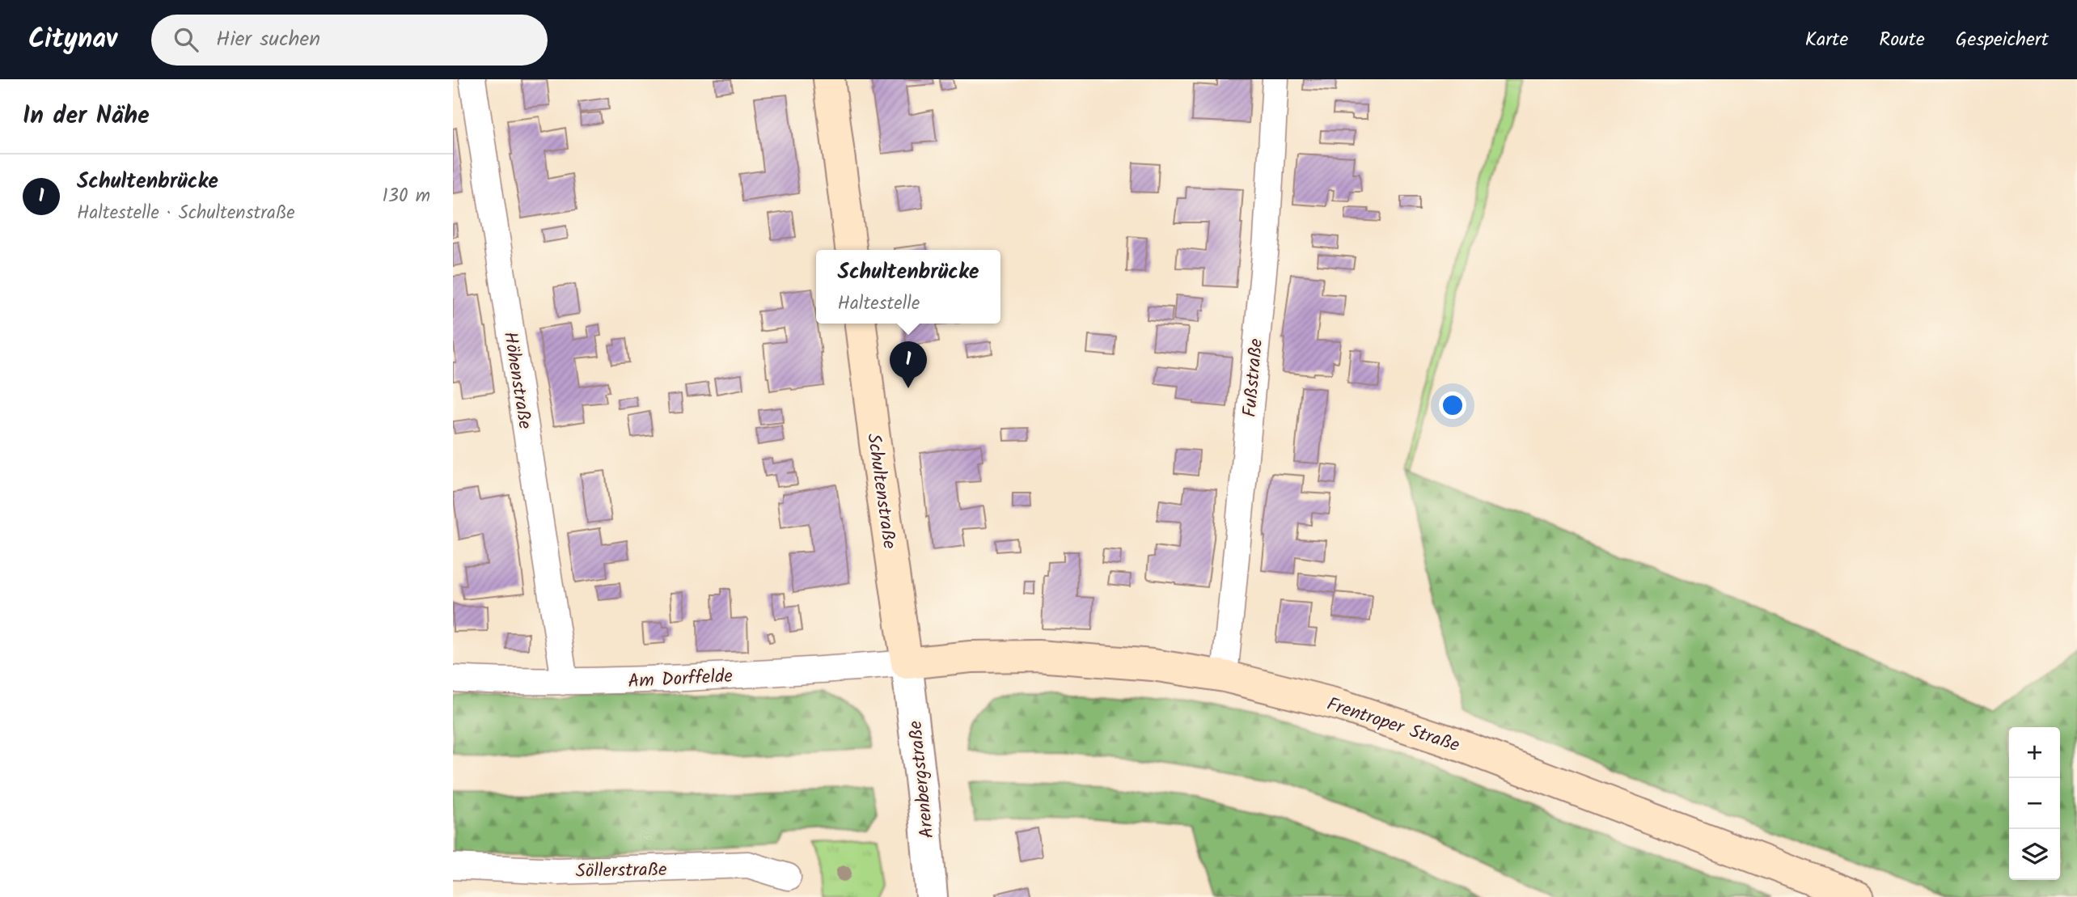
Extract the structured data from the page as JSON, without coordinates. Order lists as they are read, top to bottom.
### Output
{
  "streets": {
    "main road": ["Schultenstraße", "Frentroper Straße"],
    "street": [
      "Fußstraße",
      "Höhenstraße",
      "Am Dorffelde",
      "Arenbergstraße",
      "Söllerstraße"
    ]
  },
  "crossings": [
    ["Fußstraße", "Frentroper Straße"],
    ["Höhenstraße", "Am Dorffelde"],
    ["Schultenstraße", "Am Dorffelde"],
    ["Schultenstraße", "Frentroper Straße"],
    ["Schultenstraße", "Arenbergstraße"],
    ["Am Dorffelde", "Frentroper Straße"],
    ["Am Dorffelde", "Arenbergstraße"],
    ["Frentroper Straße", "Arenbergstraße"]
  ],
  "page": {
    "header": "Citynav",
    "search": "Hier suchen",
    "nav": ["Karte", "Route", "Gespeichert"],
    "heading": "In der Nähe",
    "list": [
      {
        "mark": "1",
        "name": "Schultenbrücke",
        "note": "Haltestelle · Schultenstraße",
        "value": "130 m"
      }
    ],
    "popup": ["Schultenbrücke", "Haltestelle"],
    "pins": "1",
    "map_buttons": ["+", "−"]
  }
}
